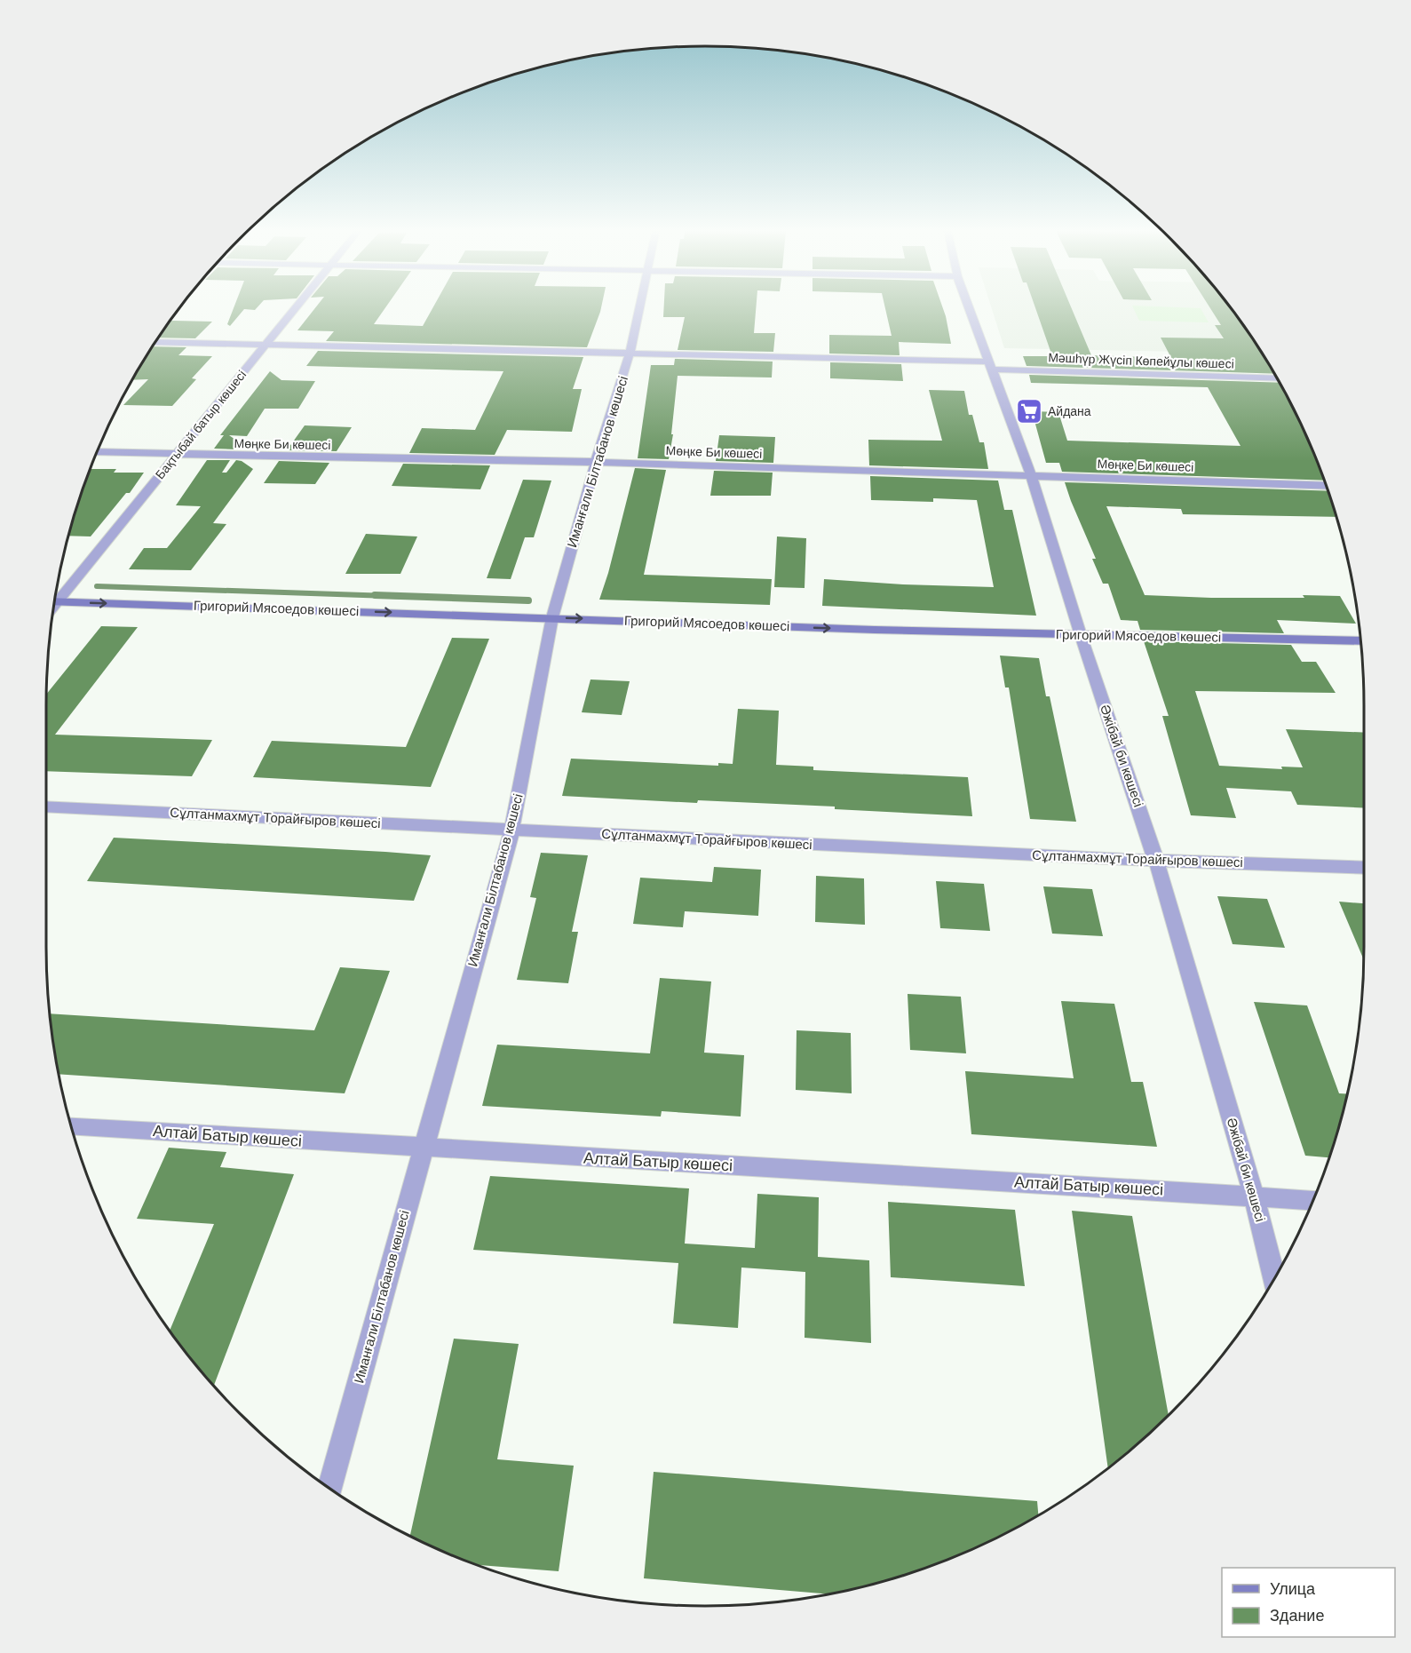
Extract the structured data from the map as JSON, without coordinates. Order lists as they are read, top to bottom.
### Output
{
  "streets": {
    "main road": ["Григорий Мясоедов көшесі"],
    "street": [
      "Мәшһүр Жүсіп Көпейұлы көшесі",
      "Бақтыбай батыр көшесі",
      "Мөңке Би көшесі",
      "Иманғали Білтабанов көшесі",
      "Әжібай би көшесі",
      "Сұлтанмахмұт Торайғыров көшесі",
      "Алтай Батыр көшесі"
    ]
  },
  "crossings": [
    ["Мәшһүр Жүсіп Көпейұлы көшесі", "Бақтыбай батыр көшесі"],
    ["Мәшһүр Жүсіп Көпейұлы көшесі", "Иманғали Білтабанов көшесі"],
    ["Мәшһүр Жүсіп Көпейұлы көшесі", "Әжібай би көшесі"],
    ["Бақтыбай батыр көшесі", "Мөңке Би көшесі"],
    ["Мөңке Би көшесі", "Иманғали Білтабанов көшесі"],
    ["Мөңке Би көшесі", "Әжібай би көшесі"],
    ["Иманғали Білтабанов көшесі", "Григорий Мясоедов көшесі"],
    ["Иманғали Білтабанов көшесі", "Сұлтанмахмұт Торайғыров көшесі"],
    ["Иманғали Білтабанов көшесі", "Алтай Батыр көшесі"],
    ["Григорий Мясоедов көшесі", "Әжібай би көшесі"],
    ["Әжібай би көшесі", "Сұлтанмахмұт Торайғыров көшесі"],
    ["Әжібай би көшесі", "Алтай Батыр көшесі"]
  ],
  "one_way": ["Григорий Мясоедов көшесі"],
  "places": {
    "supermarket": ["Айдана"]
  },
  "legend": ["Улица", "Здание"]
}
